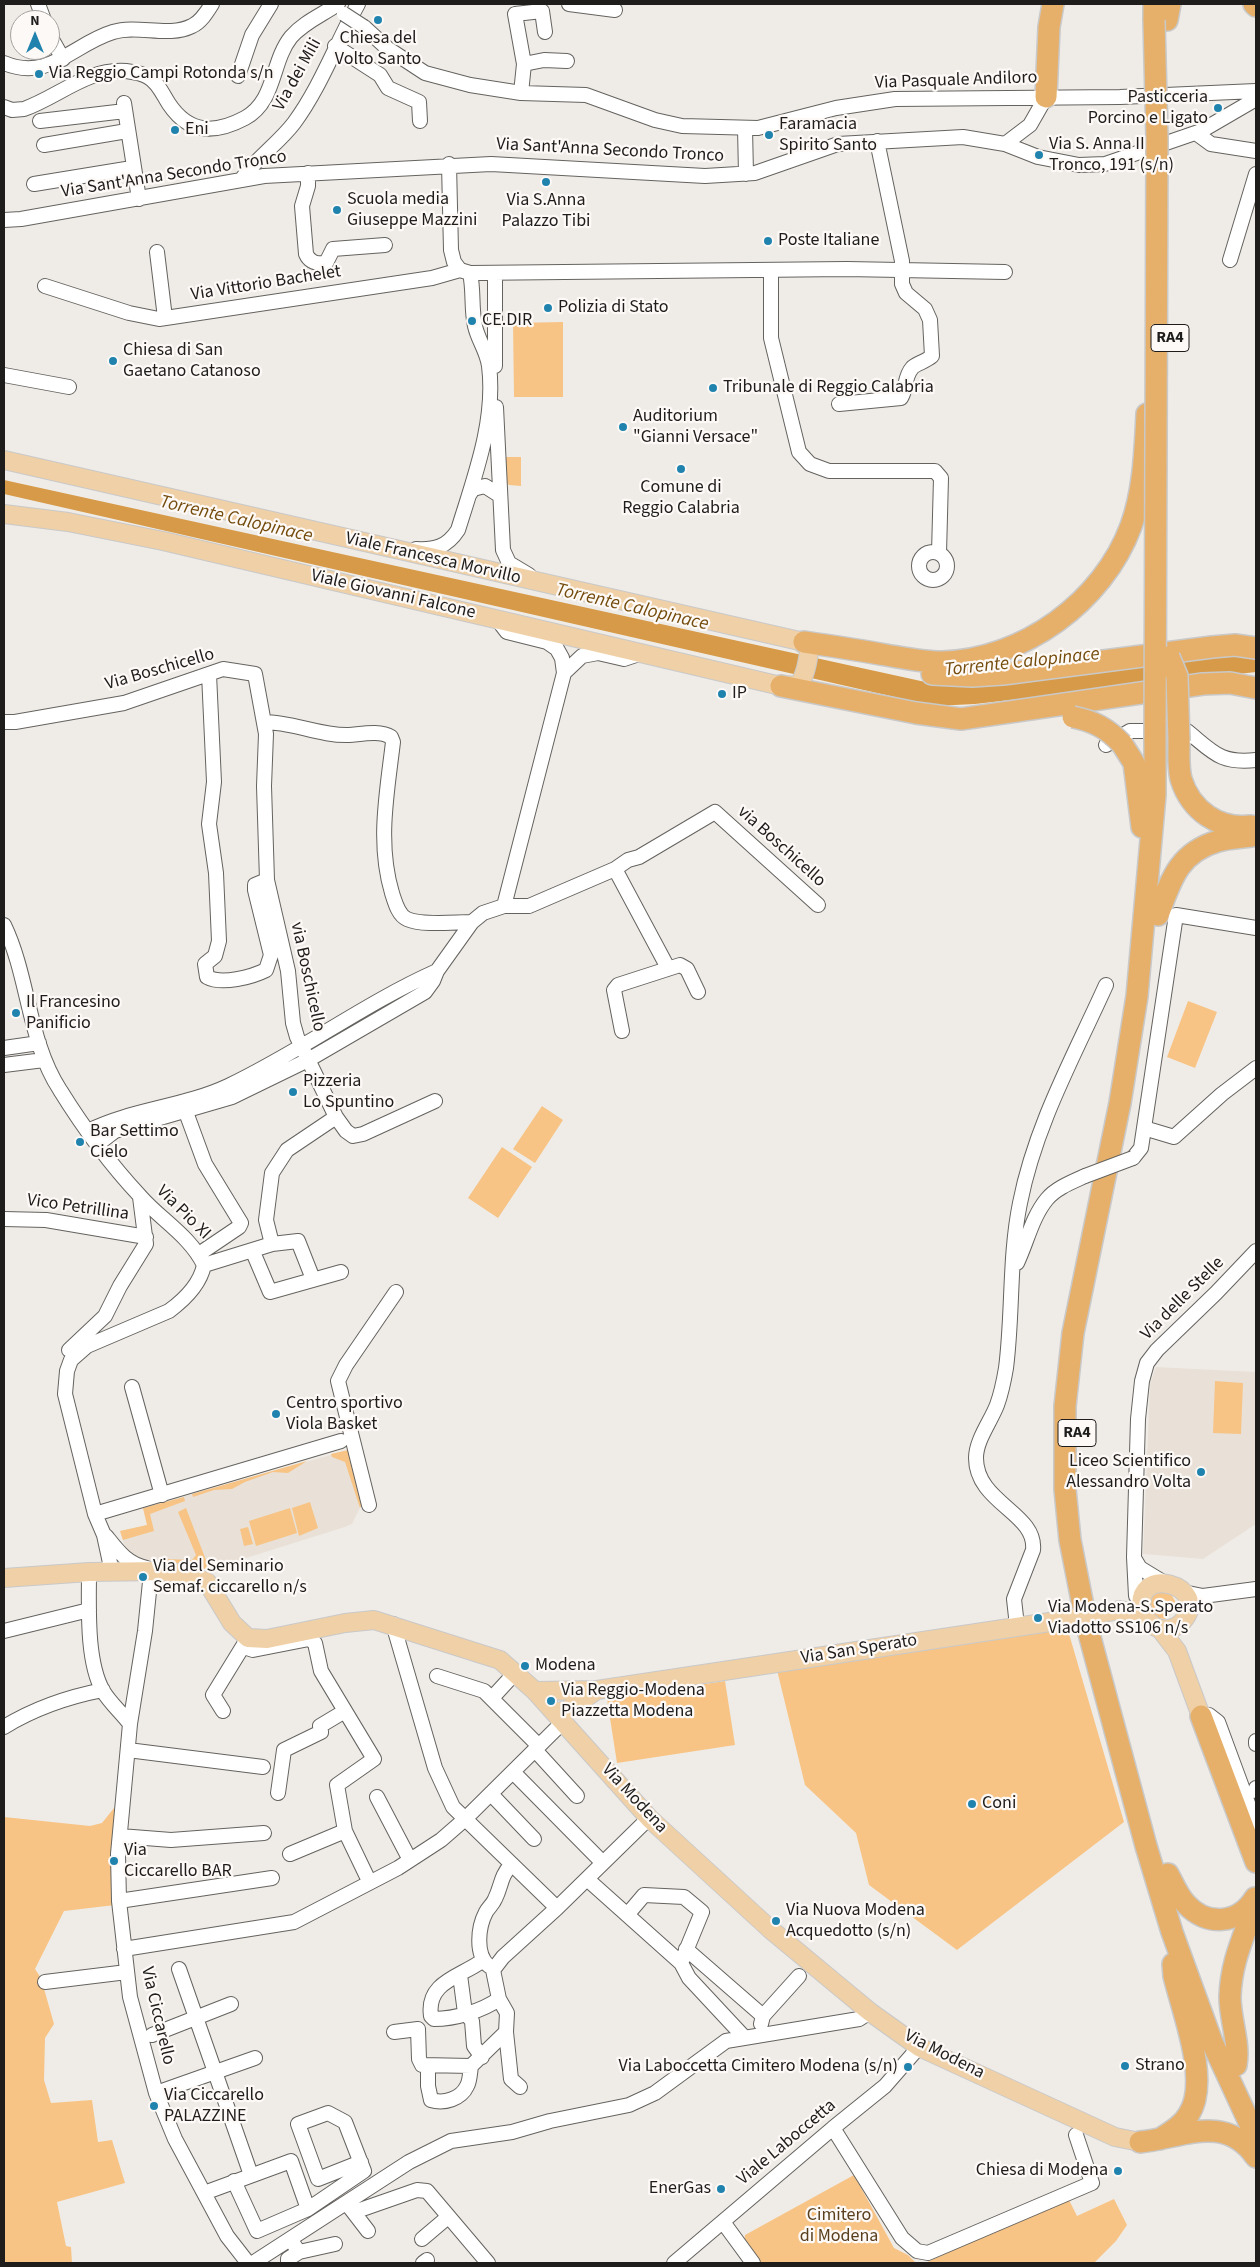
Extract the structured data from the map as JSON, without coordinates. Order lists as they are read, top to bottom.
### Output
{
  "streets": {
    "highway": ["RA4"],
    "main road": [
      "Viale Francesca Morvillo",
      "Viale Giovanni Falcone",
      "Via San Sperato",
      "Via Modena"
    ],
    "street": [
      "Via dei Mili",
      "Via Pasquale Andiloro",
      "Via Sant'Anna Secondo Tronco",
      "Via Vittorio Bachelet",
      "Via Boschicello",
      "via Boschicello",
      "Vico Petrillina",
      "Via Pio XI",
      "Via delle Stelle",
      "Via Ciccarello",
      "Viale Laboccetta"
    ]
  },
  "crossings": [
    ["Via dei Mili", "Via Sant'Anna Secondo Tronco"],
    ["Via Boschicello", "via Boschicello"],
    ["Via delle Stelle", "Via San Sperato"],
    ["Via San Sperato", "Via Modena"],
    ["Via Modena", "Viale Laboccetta"]
  ],
  "water": ["Torrente Calopinace"],
  "parks": ["Cimitero di Modena"],
  "places": [
    "Chiesa del Volto Santo",
    "Via Reggio Campi Rotonda s/n",
    "Pasticceria Porcino e Ligato",
    "Eni",
    "Faramacia Spirito Santo",
    "Via S. Anna II Tronco, 191 (s/n)",
    "Via S.Anna Palazzo Tibi",
    "Scuola media Giuseppe Mazzini",
    "Poste Italiane",
    "Polizia di Stato",
    "CE.DIR",
    "Chiesa di San Gaetano Catanoso",
    "Tribunale di Reggio Calabria",
    "Auditorium \"Gianni Versace\"",
    "Comune di Reggio Calabria",
    "IP",
    "Il Francesino Panificio",
    "Pizzeria Lo Spuntino",
    "Bar Settimo Cielo",
    "Centro sportivo Viola Basket",
    "Liceo Scientifico Alessandro Volta",
    "Via del Seminario Semaf. ciccarello n/s",
    "Via Modena-S.Sperato Viadotto SS106 n/s",
    "Modena",
    "Via Reggio-Modena Piazzetta Modena",
    "Coni",
    "Via Ciccarello BAR",
    "Via Nuova Modena Acquedotto (s/n)",
    "Strano",
    "Via Laboccetta Cimitero Modena (s/n)",
    "Via Ciccarello PALAZZINE",
    "Chiesa di Modena",
    "EnerGas"
  ],
  "north": "top"
}
